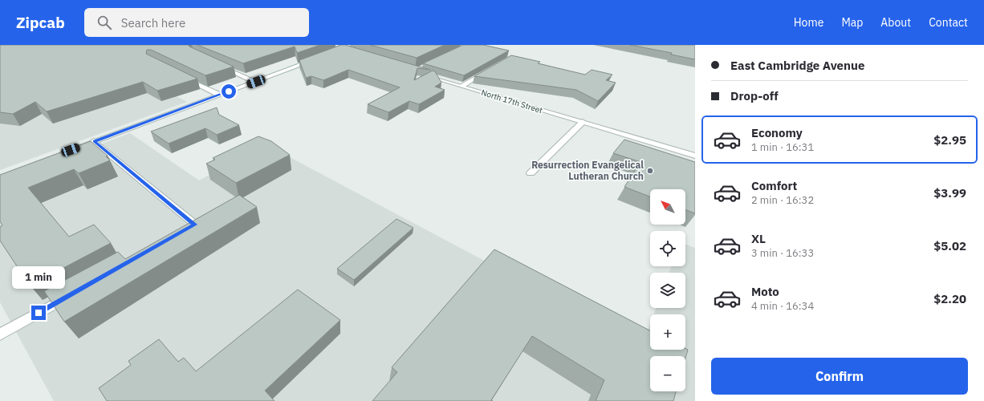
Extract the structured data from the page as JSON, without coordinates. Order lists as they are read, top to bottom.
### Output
{
  "streets": {
    "street": ["North 17th Street"]
  },
  "places": ["Resurrection Evangelical Lutheran Church"],
  "north": "top left",
  "page": {
    "header": "Zipcab",
    "search": "Search here",
    "nav": [
      "Home",
      "Map",
      "About",
      "Contact"
    ],
    "banner": ["East Cambridge Avenue", "Drop-off"],
    "list": [
      {
        "name": "Economy",
        "note": "1 min · 16:31",
        "value": "$2.95"
      },
      {
        "name": "Comfort",
        "note": "2 min · 16:32",
        "value": "$3.99"
      },
      {
        "name": "XL",
        "note": "3 min · 16:33",
        "value": "$5.02"
      },
      {
        "name": "Moto",
        "note": "4 min · 16:34",
        "value": "$2.20"
      }
    ],
    "map_buttons": ["+", "−"],
    "bubble": "1 min",
    "buttons": "Confirm"
  }
}
